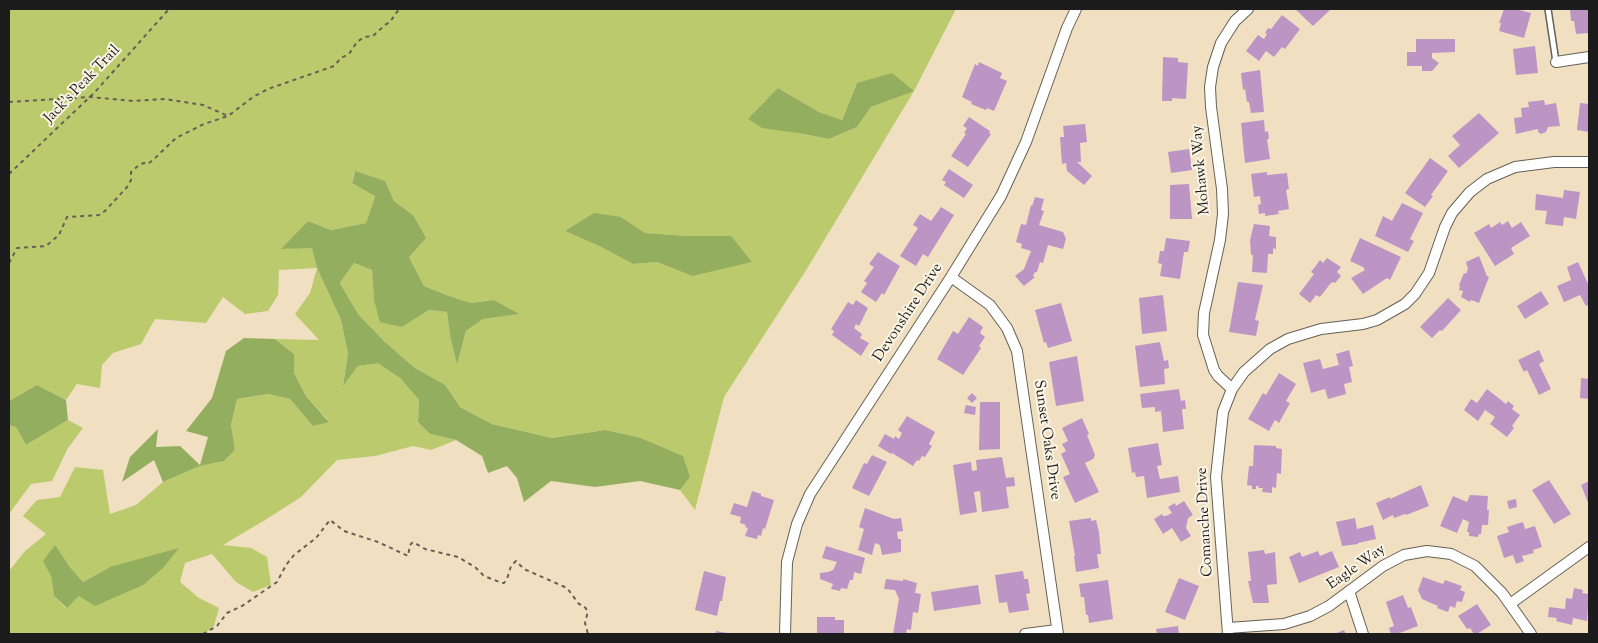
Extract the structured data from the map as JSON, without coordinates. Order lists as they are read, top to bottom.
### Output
{
  "streets": {
    "street": [
      "Mohawk Way",
      "Devonshire Drive",
      "Sunset Oaks Drive",
      "Comanche Drive",
      "Eagle Way"
    ],
    "path": ["Jack's Peak Trail"]
  },
  "crossings": [
    ["Mohawk Way", "Comanche Drive"],
    ["Devonshire Drive", "Sunset Oaks Drive"],
    ["Comanche Drive", "Eagle Way"]
  ]
}
